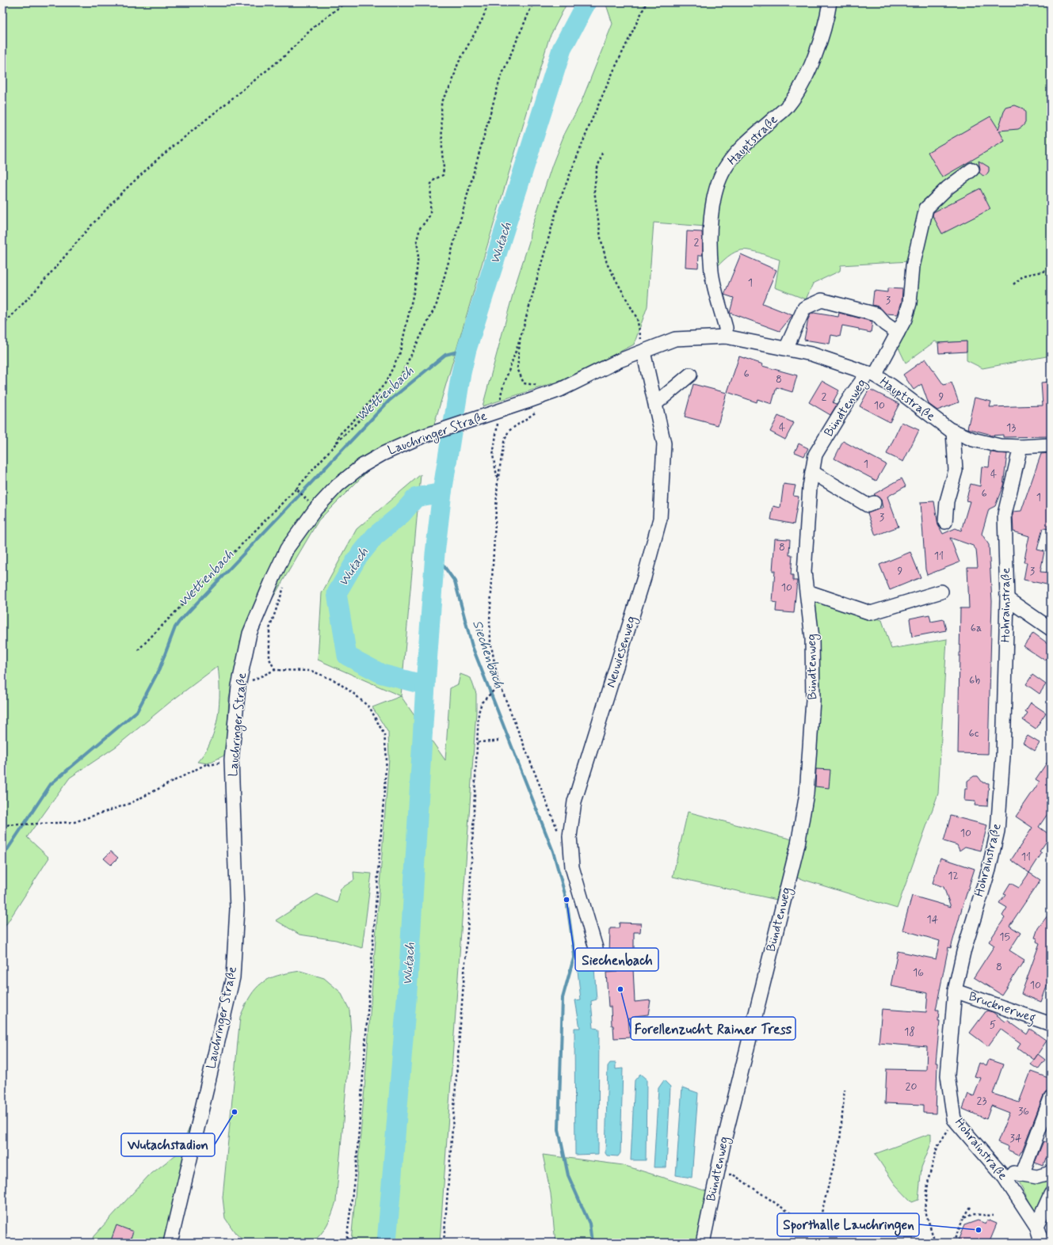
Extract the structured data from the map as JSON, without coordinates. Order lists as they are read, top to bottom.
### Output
{
  "streets": {
    "street": [
      "Hauptstraße",
      "Bündtenweg",
      "Lauchringer Straße",
      "Hohrainstraße",
      "Neuwiesenweg",
      "Brucknerweg"
    ]
  },
  "crossings": [
    ["Hauptstraße", "Bündtenweg"],
    ["Hauptstraße", "Lauchringer Straße"],
    ["Hauptstraße", "Hohrainstraße"],
    ["Hauptstraße", "Neuwiesenweg"],
    ["Lauchringer Straße", "Neuwiesenweg"],
    ["Hohrainstraße", "Brucknerweg"]
  ],
  "water": ["Wutach", "Wettenbach", "Siechenbach"],
  "places": [
    "Siechenbach",
    "Forellenzucht Rainer Tress",
    "Wutachstadion",
    "Sporthalle Lauchringen"
  ],
  "house_numbers": [
    "2",
    "1",
    "3",
    "6",
    "8",
    "2",
    "9",
    "10",
    "4",
    "13",
    "1",
    "4",
    "6",
    "1",
    "3",
    "8",
    "11",
    "9",
    "3",
    "10",
    "6a",
    "6b",
    "6c",
    "10",
    "11",
    "12",
    "14",
    "15",
    "8",
    "16",
    "10",
    "5",
    "18",
    "20",
    "23",
    "36",
    "34"
  ]
}
